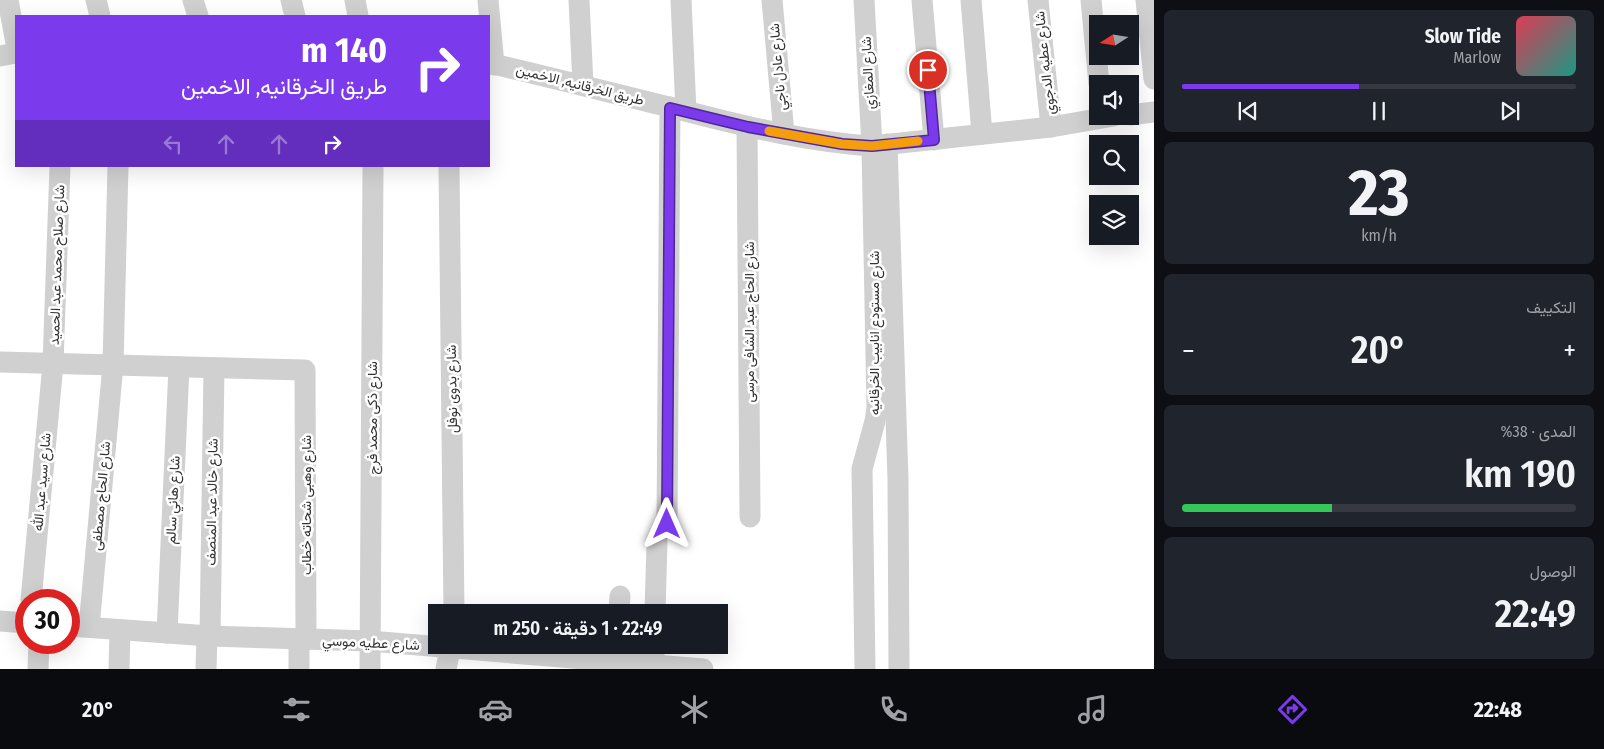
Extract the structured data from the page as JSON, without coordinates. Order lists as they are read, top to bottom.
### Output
{
  "streets": {
    "street": [
      "شارع عطيه الدجوي",
      "شارع عادل ناجي",
      "شارع المغازي",
      "طريق الخرقانيه, الاخمين",
      "شارع صلاح محمد عبد الحميد",
      "شارع الحاج عبد الشافى مرسى",
      "شارع مستودع انابيب الخرقانيه",
      "شارع بدوى نوفل",
      "شارع ذكى محمد فرج",
      "شارع سيد عبد الله",
      "شارع الحاج مصطفى",
      "شارع هاني سالم",
      "شارع خالد عبد المنصف",
      "شارع وهبى شحاته خطاب",
      "شارع عطيه موسي"
    ]
  },
  "crossings": [
    ["شارع عطيه الدجوي", "طريق الخرقانيه, الاخمين"],
    ["شارع عادل ناجي", "طريق الخرقانيه, الاخمين"],
    ["شارع المغازي", "طريق الخرقانيه, الاخمين"],
    ["شارع المغازي", "شارع مستودع انابيب الخرقانيه"],
    ["طريق الخرقانيه, الاخمين", "شارع الحاج عبد الشافى مرسى"],
    ["طريق الخرقانيه, الاخمين", "شارع مستودع انابيب الخرقانيه"],
    ["شارع صلاح محمد عبد الحميد", "شارع سيد عبد الله"],
    ["شارع ذكى محمد فرج", "شارع عطيه موسي"],
    ["شارع هاني سالم", "شارع عطيه موسي"],
    ["شارع خالد عبد المنصف", "شارع وهبى شحاته خطاب"],
    ["شارع خالد عبد المنصف", "شارع عطيه موسي"],
    ["شارع وهبى شحاته خطاب", "شارع عطيه موسي"]
  ],
  "north": "left",
  "page": {
    "turn": ["140 m", "طريق الخرقانيه, الاخمين"],
    "song": ["Slow Tide", "Marlow"],
    "tile": [
      ["23", "km/h"],
      "التكييف",
      ["المدى · 38%", "190 km"],
      ["الوصول", "22:49"]
    ],
    "heat": ["−", "20°", "+"],
    "limit": "30",
    "trip": "22:49 · 1 دقيقة · 250 m",
    "tabs": ["22:48", "20°"]
  }
}
